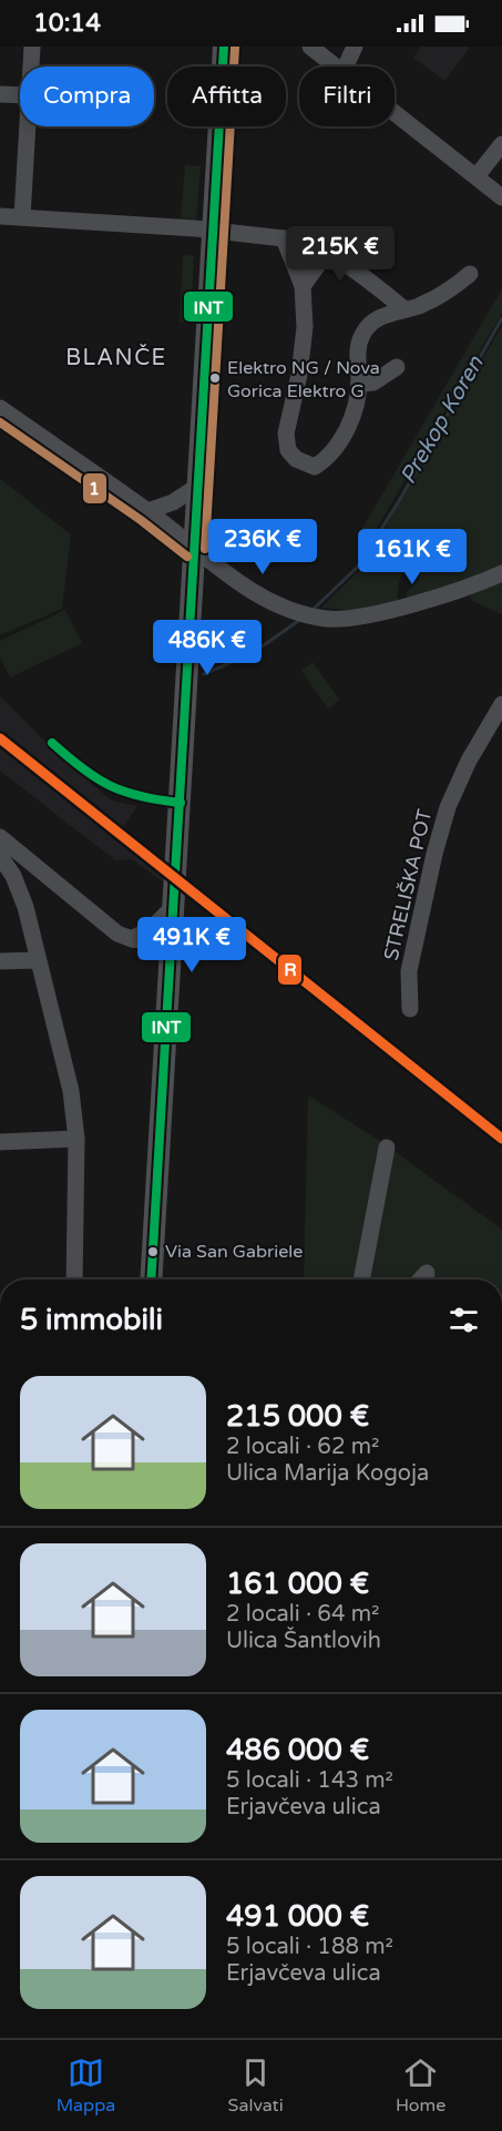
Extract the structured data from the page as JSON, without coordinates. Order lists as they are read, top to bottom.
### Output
{
  "streets": {
    "street": ["STRELIŠKA POT"]
  },
  "districts": ["BLANČE"],
  "water": ["Prekop Koren"],
  "places": ["Elektro NG / Nova Gorica Elektro G", "Via San Gabriele"],
  "lines": ["transit line INT", "transit line 1", "transit line R"],
  "page": {
    "status": "10:14",
    "chip": ["Compra", "Affitta", "Filtri"],
    "price": [
      "215K €",
      "236K €",
      "161K €",
      "486K €",
      "491K €"
    ],
    "heading": "5 immobili",
    "list": [
      {
        "name": "215 000 €",
        "note": "2 locali · 62 m² · Ulica Marija Kogoja"
      },
      {
        "name": "161 000 €",
        "note": "2 locali · 64 m² · Ulica Šantlovih"
      },
      {
        "name": "486 000 €",
        "note": "5 locali · 143 m² · Erjavčeva ulica"
      },
      {
        "name": "491 000 €",
        "note": "5 locali · 188 m² · Erjavčeva ulica"
      }
    ],
    "tabs": ["Mappa", "Salvati", "Home"]
  }
}
